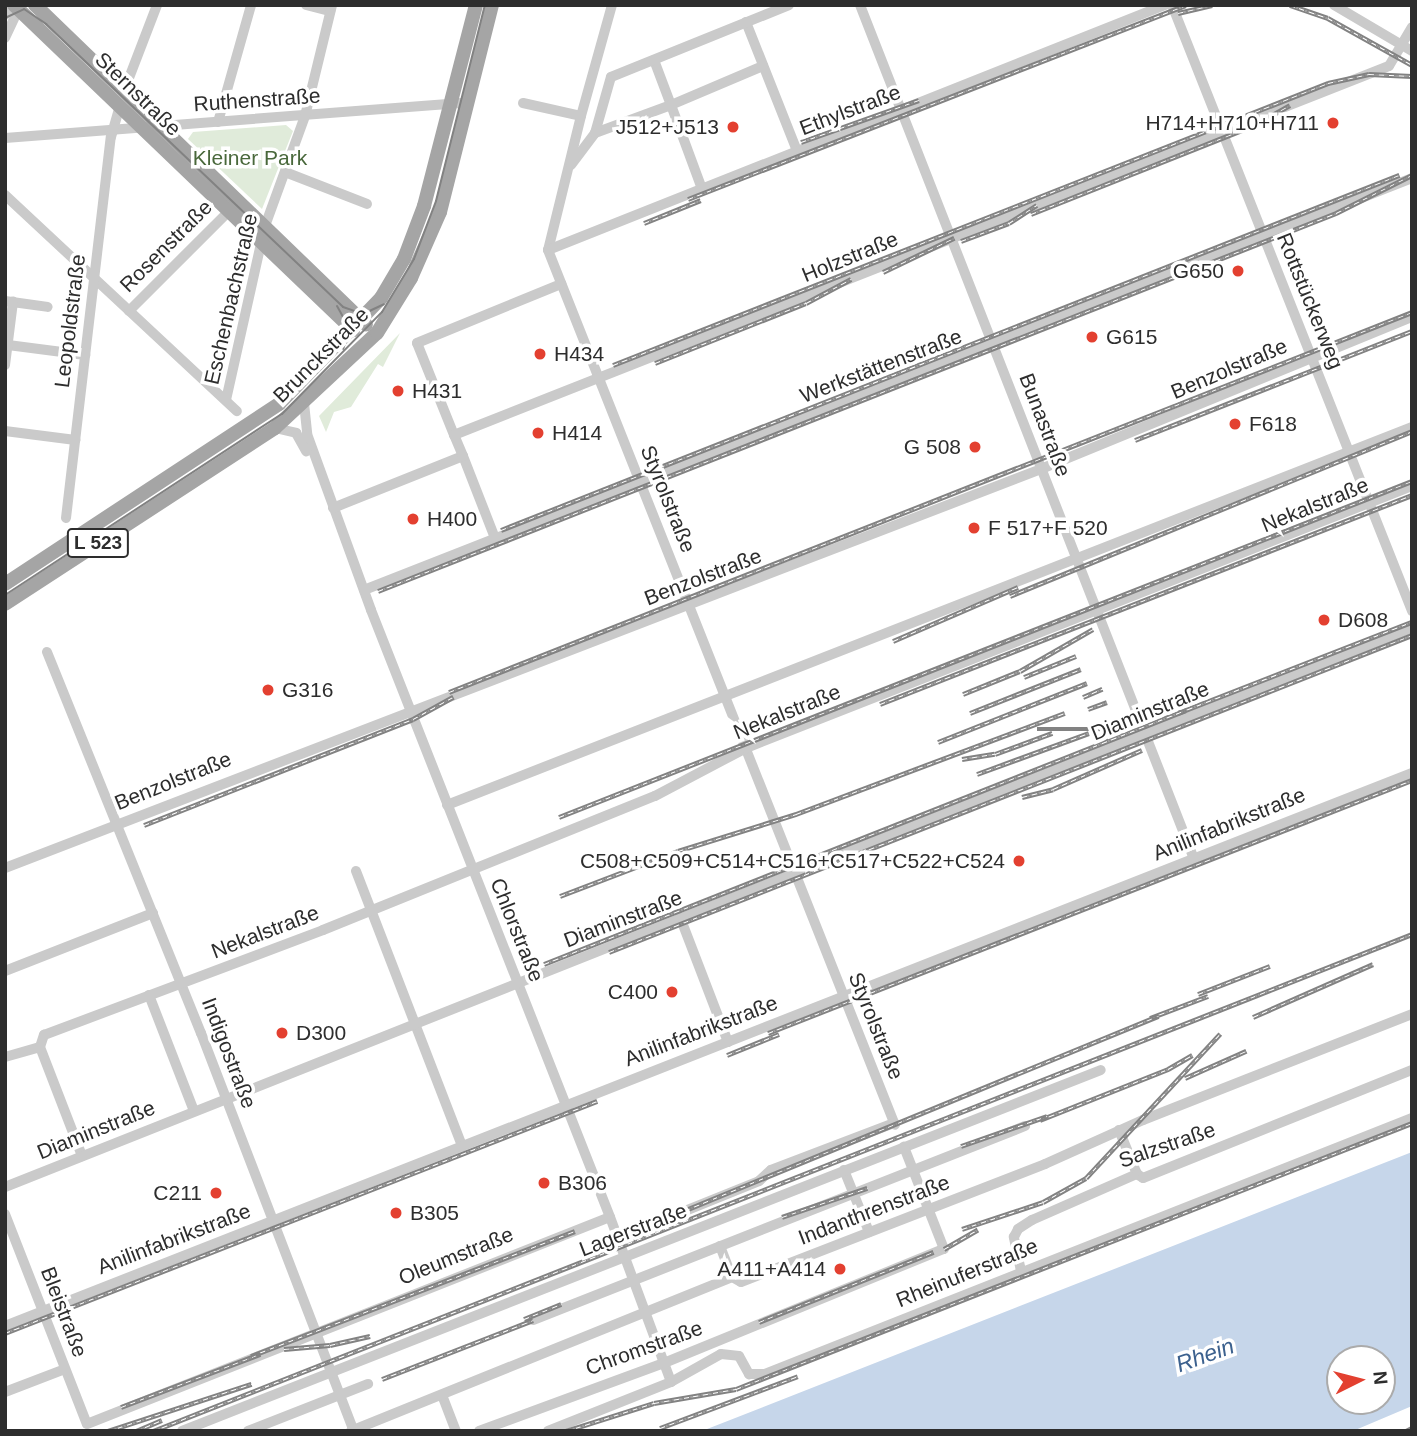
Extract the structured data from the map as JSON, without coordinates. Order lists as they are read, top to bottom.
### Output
{
  "streets": {
    "main road": ["Sternstraße", "Brunckstraße", "L 523"],
    "street": [
      "Ruthenstraße",
      "Ethylstraße",
      "Rosenstraße",
      "Holzstraße",
      "Eschenbachstraße",
      "Rottstückerweg",
      "Leopoldstraße",
      "Werkstättenstraße",
      "Benzolstraße",
      "Bunastraße",
      "Styrolstraße",
      "Nekalstraße",
      "Diaminstraße",
      "Anilinfabrikstraße",
      "Chlorstraße",
      "Indigostraße",
      "Salzstraße",
      "Indanthrenstraße",
      "Lagerstraße",
      "Oleumstraße",
      "Rheinuferstraße",
      "Bleistraße",
      "Chromstraße"
    ]
  },
  "crossings": [
    ["Sternstraße", "Ruthenstraße"],
    ["Sternstraße", "Rosenstraße"],
    ["Sternstraße", "Eschenbachstraße"],
    ["Sternstraße", "Leopoldstraße"],
    ["Sternstraße", "Brunckstraße"],
    ["Ruthenstraße", "Eschenbachstraße"],
    ["Ruthenstraße", "Leopoldstraße"],
    ["Ruthenstraße", "Brunckstraße"],
    ["Ethylstraße", "Bunastraße"],
    ["Ethylstraße", "Styrolstraße"],
    ["Holzstraße", "Rottstückerweg"],
    ["Holzstraße", "Bunastraße"],
    ["Holzstraße", "Styrolstraße"],
    ["Rottstückerweg", "Werkstättenstraße"],
    ["Rottstückerweg", "Benzolstraße"],
    ["Rottstückerweg", "Nekalstraße"],
    ["Werkstättenstraße", "Bunastraße"],
    ["Werkstättenstraße", "Styrolstraße"],
    ["Werkstättenstraße", "Chlorstraße"],
    ["Benzolstraße", "Bunastraße"],
    ["Benzolstraße", "Styrolstraße"],
    ["Benzolstraße", "Chlorstraße"],
    ["Benzolstraße", "Indigostraße"],
    ["Bunastraße", "Nekalstraße"],
    ["Bunastraße", "Diaminstraße"],
    ["Bunastraße", "Anilinfabrikstraße"],
    ["Styrolstraße", "Nekalstraße"],
    ["Styrolstraße", "Diaminstraße"],
    ["Styrolstraße", "Anilinfabrikstraße"],
    ["Styrolstraße", "Chlorstraße"],
    ["Nekalstraße", "Chlorstraße"],
    ["Nekalstraße", "Indigostraße"],
    ["Diaminstraße", "Chlorstraße"],
    ["Diaminstraße", "Indigostraße"],
    ["Anilinfabrikstraße", "Chlorstraße"],
    ["Anilinfabrikstraße", "Indigostraße"],
    ["Anilinfabrikstraße", "Bleistraße"],
    ["Chlorstraße", "Indanthrenstraße"],
    ["Chlorstraße", "Lagerstraße"],
    ["Chlorstraße", "Oleumstraße"],
    ["Chlorstraße", "Rheinuferstraße"],
    ["Chlorstraße", "Chromstraße"],
    ["Indigostraße", "Indanthrenstraße"],
    ["Indigostraße", "Lagerstraße"],
    ["Indigostraße", "Oleumstraße"],
    ["Salzstraße", "Rheinuferstraße"],
    ["Indanthrenstraße", "Chromstraße"],
    ["Oleumstraße", "Bleistraße"]
  ],
  "water": ["Rhein"],
  "parks": ["Kleiner Park"],
  "places": [
    "H714+H710+H711",
    "J512+J513",
    "G650",
    "G615",
    "H434",
    "H431",
    "F618",
    "H414",
    "G 508",
    "H400",
    "F 517+F 520",
    "D608",
    "G316",
    "C508+C509+C514+C516+C517+C522+C524",
    "C400",
    "D300",
    "B306",
    "C211",
    "B305",
    "A411+A414"
  ],
  "north": "right"
}
